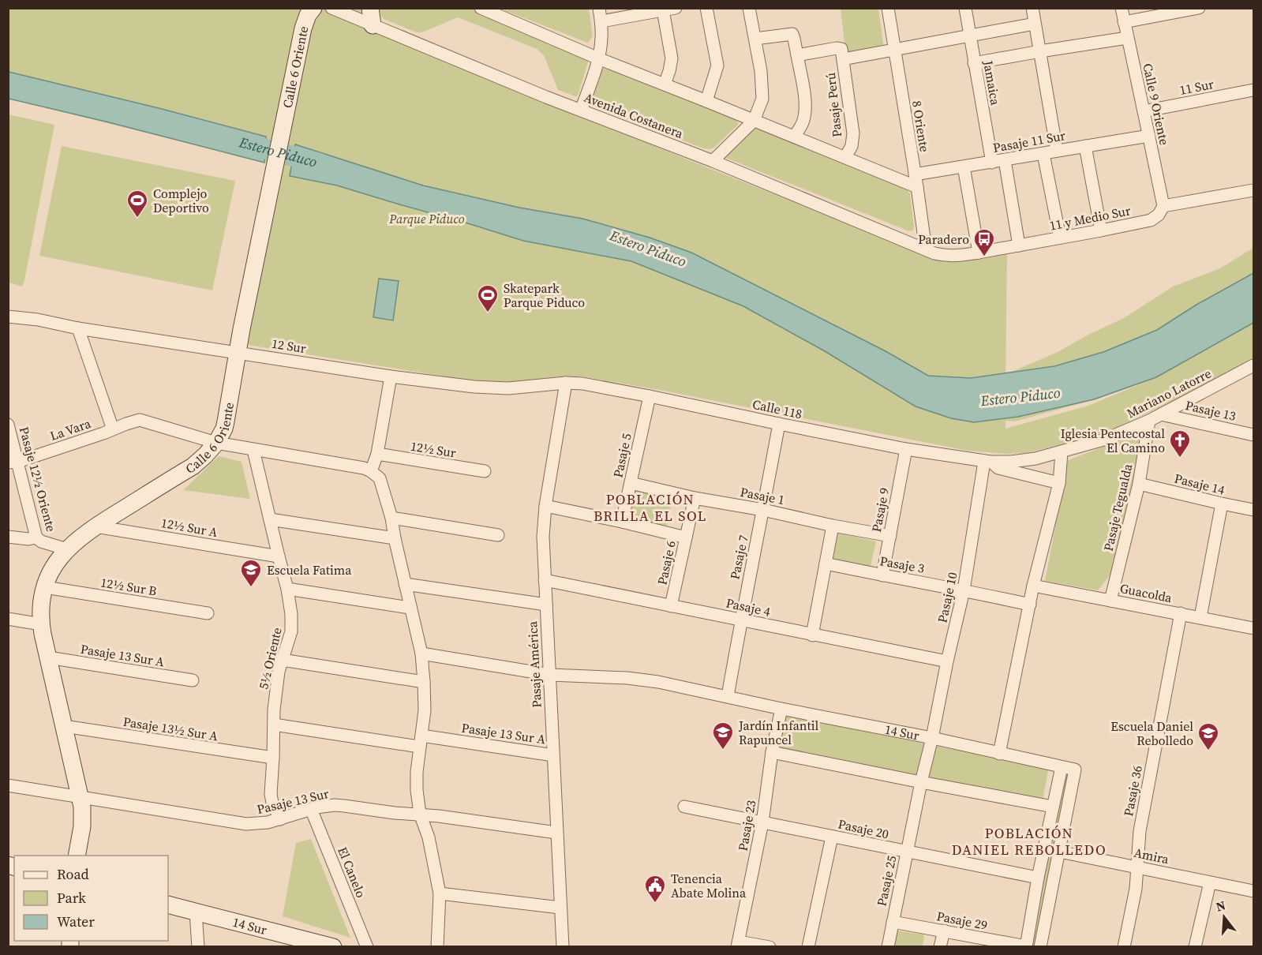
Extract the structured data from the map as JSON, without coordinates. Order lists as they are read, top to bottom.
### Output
{
  "streets": {
    "main road": ["Calle 6 Oriente", "14 Sur"],
    "street": [
      "Jamaica",
      "11 Sur",
      "Calle 9 Oriente",
      "Pasaje Perú",
      "Avenida Costanera",
      "8 Oriente",
      "Pasaje 11 Sur",
      "11 y Medio Sur",
      "12 Sur",
      "Mariano Latorre",
      "Calle 118",
      "Pasaje 13",
      "La Vara",
      "12½ Sur",
      "Pasaje 5",
      "Pasaje 12½ Oriente",
      "Pasaje 14",
      "Pasaje 1",
      "Pasaje Tegualda",
      "Pasaje 9",
      "12½ Sur A",
      "Pasaje 7",
      "Pasaje 6",
      "Pasaje 3",
      "12½ Sur B",
      "Guacolda",
      "Pasaje 10",
      "Pasaje 4",
      "Pasaje 13 Sur A",
      "5½ Oriente",
      "Pasaje América",
      "Pasaje 13½ Sur A",
      "Pasaje 36",
      "Pasaje 13 Sur",
      "Pasaje 23",
      "Pasaje 20",
      "Amira",
      "El Canelo",
      "Pasaje 25",
      "Pasaje 29"
    ]
  },
  "crossings": [
    ["Calle 6 Oriente", "12 Sur"],
    ["Calle 6 Oriente", "La Vara"],
    ["Calle 6 Oriente", "Pasaje 12½ Oriente"],
    ["Calle 6 Oriente", "12½ Sur A"],
    ["Calle 6 Oriente", "12½ Sur B"],
    ["Calle 6 Oriente", "Pasaje 13 Sur A"],
    ["Calle 6 Oriente", "Pasaje 13½ Sur A"],
    ["Calle 6 Oriente", "Pasaje 13 Sur"],
    ["Jamaica", "Pasaje 11 Sur"],
    ["11 Sur", "Calle 9 Oriente"],
    ["Calle 9 Oriente", "Pasaje 11 Sur"],
    ["Calle 9 Oriente", "11 y Medio Sur"],
    ["Avenida Costanera", "8 Oriente"],
    ["Avenida Costanera", "11 y Medio Sur"],
    ["8 Oriente", "Pasaje 11 Sur"],
    ["8 Oriente", "11 y Medio Sur"],
    ["12 Sur", "Calle 118"],
    ["12 Sur", "Pasaje América"],
    ["Mariano Latorre", "Calle 118"],
    ["Mariano Latorre", "Pasaje 13"],
    ["Mariano Latorre", "Pasaje Tegualda"],
    ["Mariano Latorre", "Pasaje 10"],
    ["Calle 118", "Pasaje 5"],
    ["Calle 118", "Pasaje 9"],
    ["Calle 118", "Pasaje 7"],
    ["Calle 118", "Pasaje 10"],
    ["Calle 118", "Pasaje América"],
    ["La Vara", "Pasaje 12½ Oriente"],
    ["La Vara", "5½ Oriente"],
    ["Pasaje 5", "Pasaje 1"],
    ["Pasaje 14", "Pasaje Tegualda"],
    ["Pasaje 1", "Pasaje 9"],
    ["Pasaje 1", "Pasaje 7"],
    ["Pasaje 1", "Pasaje 6"],
    ["Pasaje Tegualda", "Guacolda"],
    ["Pasaje 9", "Pasaje 3"],
    ["12½ Sur A", "5½ Oriente"],
    ["Pasaje 7", "Pasaje 4"],
    ["Pasaje 7", "14 Sur"],
    ["Pasaje 6", "Pasaje 4"],
    ["Pasaje 3", "Pasaje 10"],
    ["Guacolda", "Pasaje 36"],
    ["Pasaje 10", "Pasaje 4"],
    ["Pasaje 10", "14 Sur"],
    ["Pasaje 10", "Pasaje 25"],
    ["Pasaje 4", "Pasaje América"],
    ["Pasaje 13 Sur A", "5½ Oriente"],
    ["Pasaje 13 Sur A", "Pasaje América"],
    ["5½ Oriente", "Pasaje 13½ Sur A"],
    ["5½ Oriente", "Pasaje 13 Sur"],
    ["Pasaje América", "14 Sur"],
    ["Pasaje América", "Pasaje 13 Sur"],
    ["14 Sur", "Pasaje 23"],
    ["14 Sur", "Amira"],
    ["14 Sur", "Pasaje 25"],
    ["Pasaje 36", "Amira"],
    ["Pasaje 13 Sur", "El Canelo"],
    ["Pasaje 23", "Pasaje 20"],
    ["Pasaje 20", "Pasaje 25"],
    ["Pasaje 25", "Pasaje 29"]
  ],
  "districts": ["POBLACIÓN BRILLA EL SOL", "POBLACIÓN DANIEL REBOLLEDO"],
  "water": ["Estero Piduco"],
  "parks": ["Parque Piduco"],
  "places": {
    "sports": ["Complejo Deportivo", "Skatepark Parque Piduco"],
    "bus stop": ["Paradero"],
    "church": ["Iglesia Pentecostal El Camino"],
    "school or university": ["Escuela Fatima", "Jardín Infantil Rapuncel", "Escuela Daniel Rebolledo"],
    "public building": ["Tenencia Abate Molina"]
  },
  "legend": ["Road", "Park", "Water"],
  "north": "top"
}
